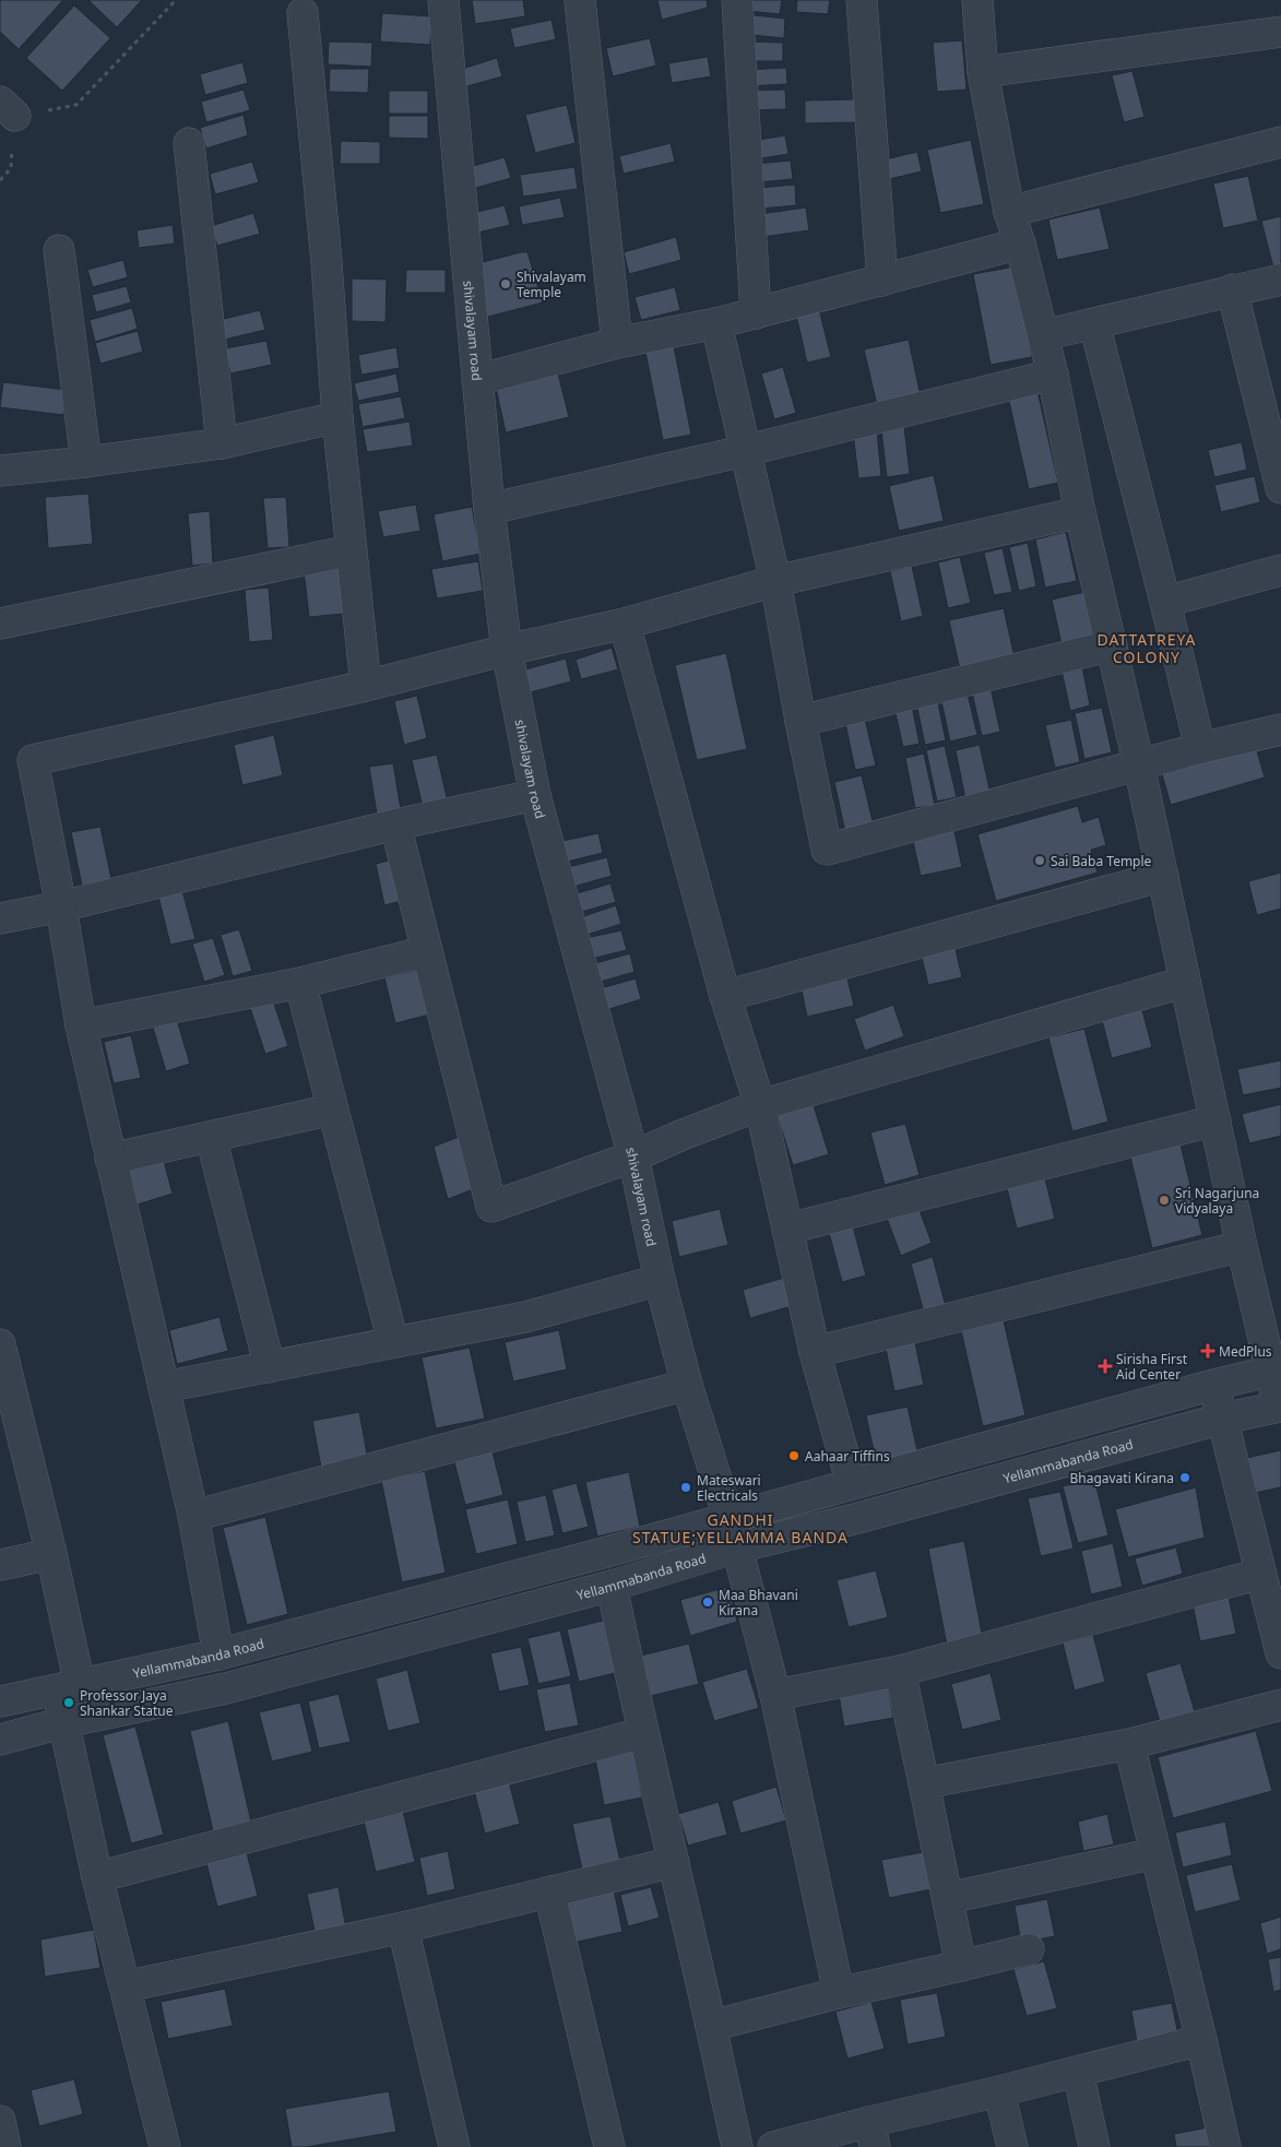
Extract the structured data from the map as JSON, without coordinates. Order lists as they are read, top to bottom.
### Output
{
  "streets": {
    "street": ["shivalayam road", "Yellammabanda Road"]
  },
  "crossings": [
    ["shivalayam road", "Yellammabanda Road"]
  ],
  "districts": ["DATTATREYA COLONY", "GANDHI STATUE;YELLAMMA BANDA"],
  "places": {
    "other": [
      "Shivalayam Temple",
      "Sai Baba Temple",
      "Sri Nagarjuna Vidyalaya",
      "Aahaar Tiffins",
      "Bhagavati Kirana",
      "Mateswari Electricals",
      "Maa Bhavani Kirana",
      "Professor Jaya Shankar Statue"
    ],
    "health": ["MedPlus", "Sirisha First Aid Center"]
  }
}
